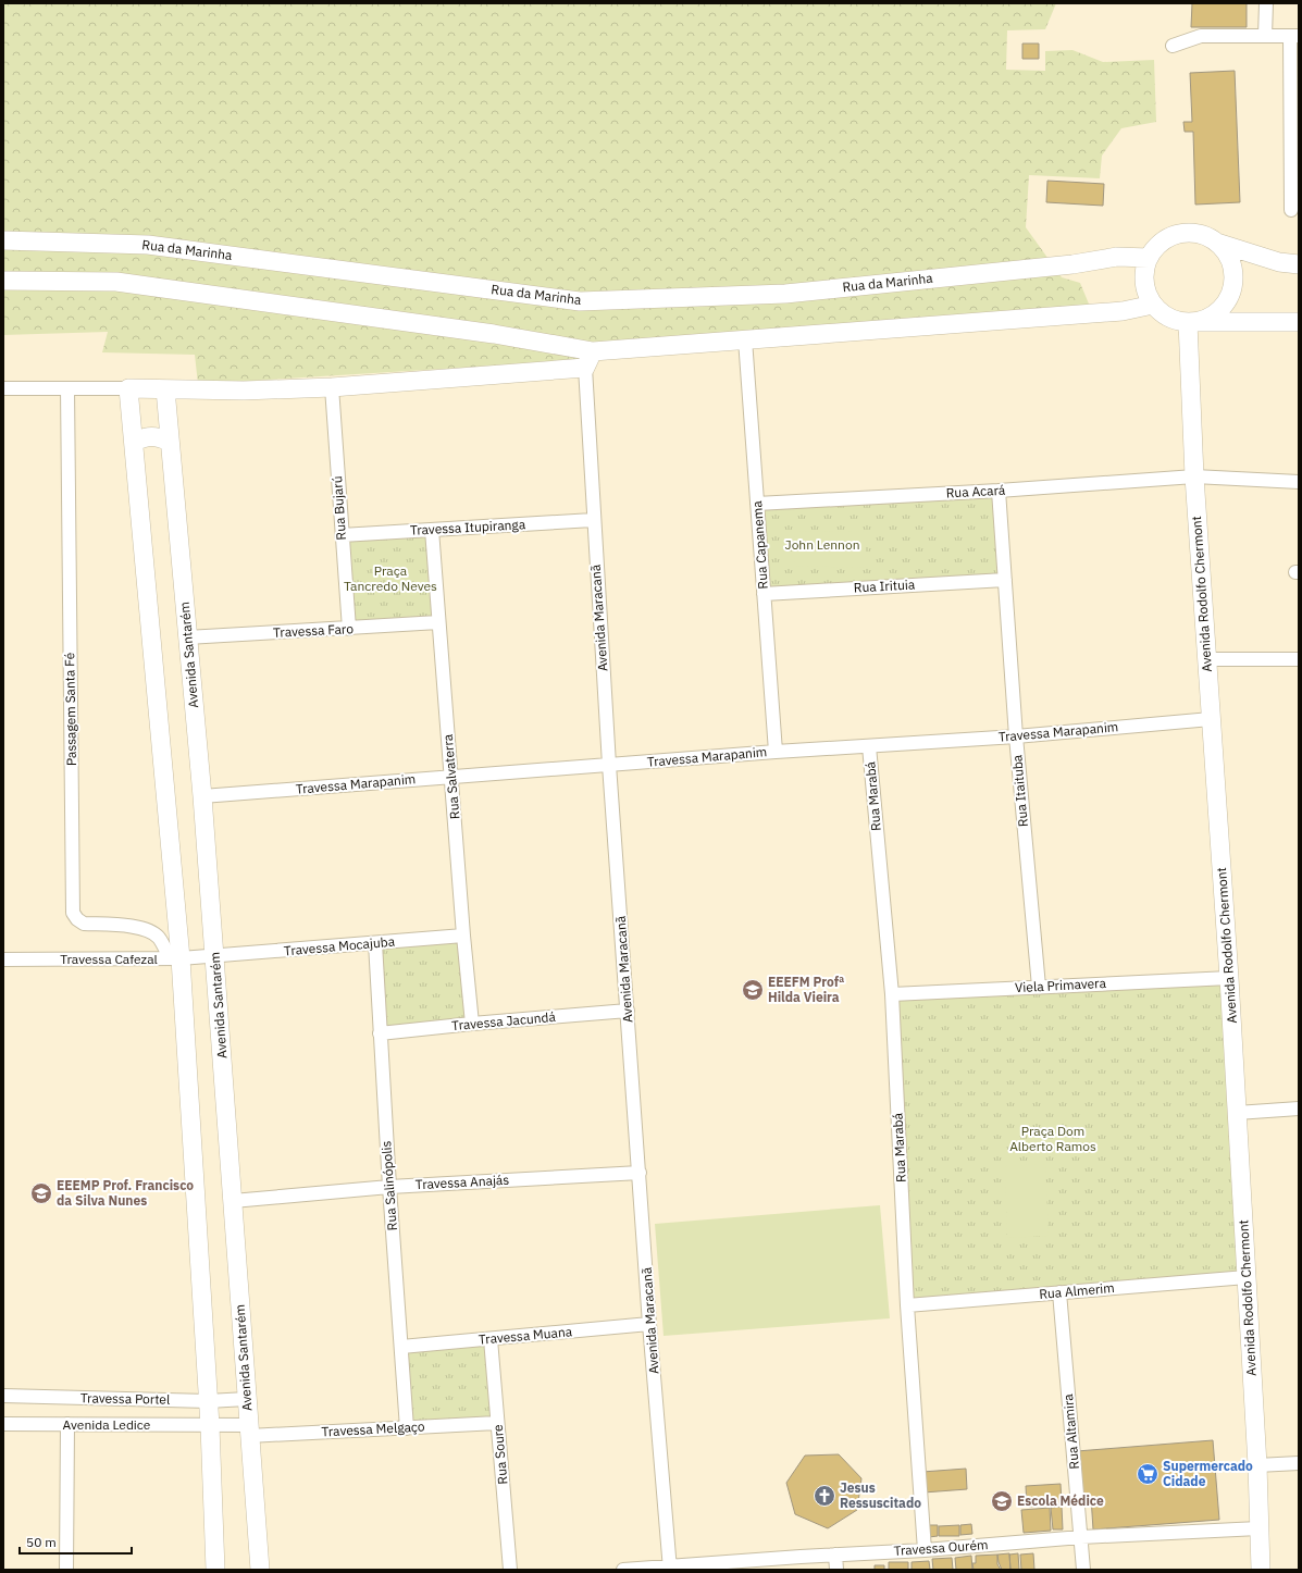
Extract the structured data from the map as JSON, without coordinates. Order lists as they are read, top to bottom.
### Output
{
  "streets": {
    "main road": ["Rua da Marinha", "Avenida Rodolfo Chermont", "Avenida Santarém"],
    "street": [
      "Rua Acará",
      "Rua Bujarú",
      "Travessa Itupiranga",
      "Rua Capanema",
      "Rua Irituia",
      "Avenida Maracanã",
      "Travessa Faro",
      "Passagem Santa Fé",
      "Travessa Marapanim",
      "Rua Salvaterra",
      "Rua Itaituba",
      "Rua Marabá",
      "Travessa Mocajuba",
      "Travessa Cafezal",
      "Viela Primavera",
      "Travessa Jacundá",
      "Travessa Anajás",
      "Rua Salinópolis",
      "Rua Almerim",
      "Travessa Muana",
      "Travessa Portel",
      "Avenida Ledice",
      "Travessa Melgaço",
      "Rua Altamira",
      "Rua Soure",
      "Travessa Ourém"
    ]
  },
  "crossings": [
    ["Rua da Marinha", "Avenida Rodolfo Chermont"],
    ["Rua Acará", "Rua Capanema"],
    ["Rua Acará", "Avenida Rodolfo Chermont"],
    ["Rua Acará", "Rua Itaituba"],
    ["Rua Bujarú", "Travessa Itupiranga"],
    ["Rua Bujarú", "Travessa Faro"],
    ["Travessa Itupiranga", "Avenida Maracanã"],
    ["Travessa Itupiranga", "Rua Salvaterra"],
    ["Rua Capanema", "Rua Irituia"],
    ["Rua Capanema", "Travessa Marapanim"],
    ["Rua Irituia", "Rua Itaituba"],
    ["Avenida Rodolfo Chermont", "Travessa Marapanim"],
    ["Avenida Rodolfo Chermont", "Viela Primavera"],
    ["Avenida Rodolfo Chermont", "Rua Almerim"],
    ["Avenida Rodolfo Chermont", "Travessa Ourém"],
    ["Avenida Maracanã", "Travessa Marapanim"],
    ["Avenida Maracanã", "Travessa Jacundá"],
    ["Avenida Maracanã", "Travessa Anajás"],
    ["Avenida Maracanã", "Travessa Muana"],
    ["Avenida Maracanã", "Travessa Ourém"],
    ["Travessa Faro", "Avenida Santarém"],
    ["Travessa Faro", "Rua Salvaterra"],
    ["Avenida Santarém", "Travessa Marapanim"],
    ["Avenida Santarém", "Travessa Mocajuba"],
    ["Avenida Santarém", "Travessa Cafezal"],
    ["Avenida Santarém", "Travessa Anajás"],
    ["Avenida Santarém", "Travessa Portel"],
    ["Avenida Santarém", "Travessa Melgaço"],
    ["Passagem Santa Fé", "Travessa Cafezal"],
    ["Travessa Marapanim", "Rua Salvaterra"],
    ["Travessa Marapanim", "Rua Itaituba"],
    ["Travessa Marapanim", "Rua Marabá"],
    ["Rua Salvaterra", "Travessa Mocajuba"],
    ["Rua Salvaterra", "Travessa Jacundá"],
    ["Rua Itaituba", "Viela Primavera"],
    ["Rua Marabá", "Viela Primavera"],
    ["Rua Marabá", "Rua Almerim"],
    ["Rua Marabá", "Travessa Ourém"],
    ["Travessa Mocajuba", "Travessa Cafezal"],
    ["Travessa Mocajuba", "Rua Salinópolis"],
    ["Travessa Jacundá", "Rua Salinópolis"],
    ["Travessa Anajás", "Rua Salinópolis"],
    ["Rua Salinópolis", "Travessa Muana"],
    ["Rua Salinópolis", "Travessa Melgaço"],
    ["Rua Almerim", "Rua Altamira"],
    ["Travessa Muana", "Rua Soure"],
    ["Avenida Ledice", "Travessa Melgaço"],
    ["Travessa Melgaço", "Rua Soure"],
    ["Rua Altamira", "Travessa Ourém"]
  ],
  "parks": ["John Lennon", "Praça Tancredo Neves", "Praça Dom Alberto Ramos"],
  "places": {
    "school or university": ["EEEFM Profª Hilda Vieira", "EEEMP Prof. Francisco da Silva Nunes", "Escola Médice"],
    "supermarket": ["Supermercado Cidade"],
    "church": ["Jesus Ressuscitado"]
  },
  "scale_bar": "50 m"
}
